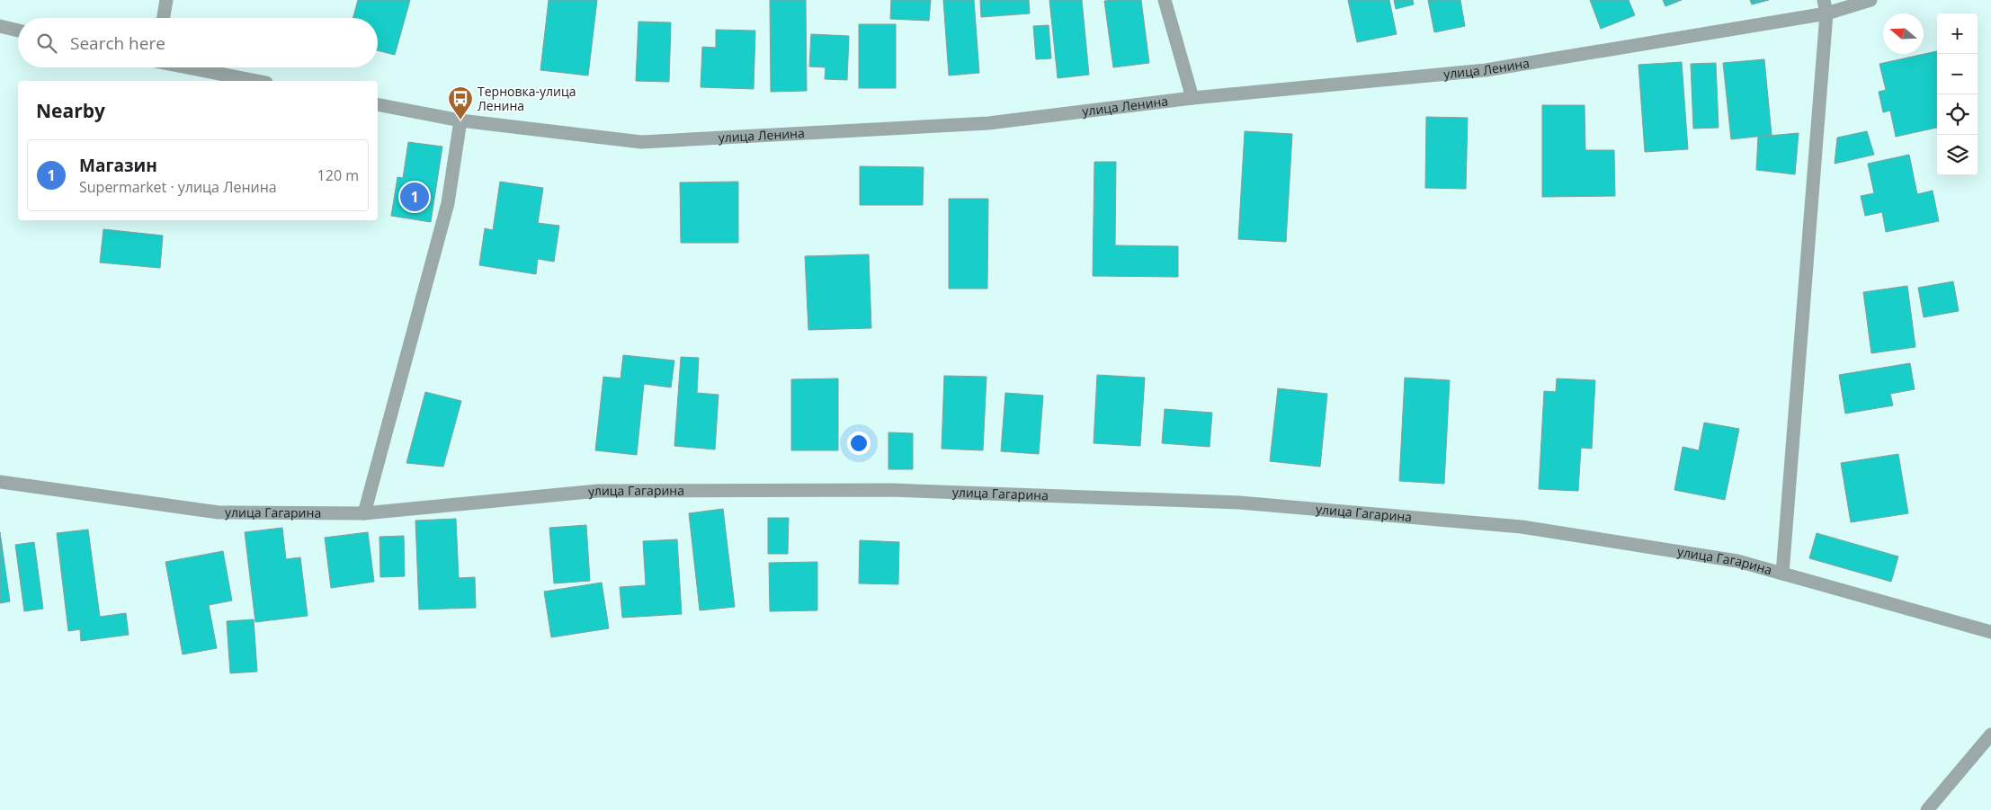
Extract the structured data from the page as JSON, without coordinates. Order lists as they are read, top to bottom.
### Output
{
  "streets": {
    "street": ["улица Ленина", "улица Гагарина"]
  },
  "places": {
    "bus stop": ["Терновка-улица Ленина"]
  },
  "north": "left",
  "page": {
    "map_buttons": ["+", "−"],
    "search": "Search here",
    "heading": "Nearby",
    "list": [
      {
        "mark": "1",
        "name": "Магазин",
        "note": "Supermarket · улица Ленина",
        "value": "120 m"
      }
    ],
    "pins": "1"
  }
}
